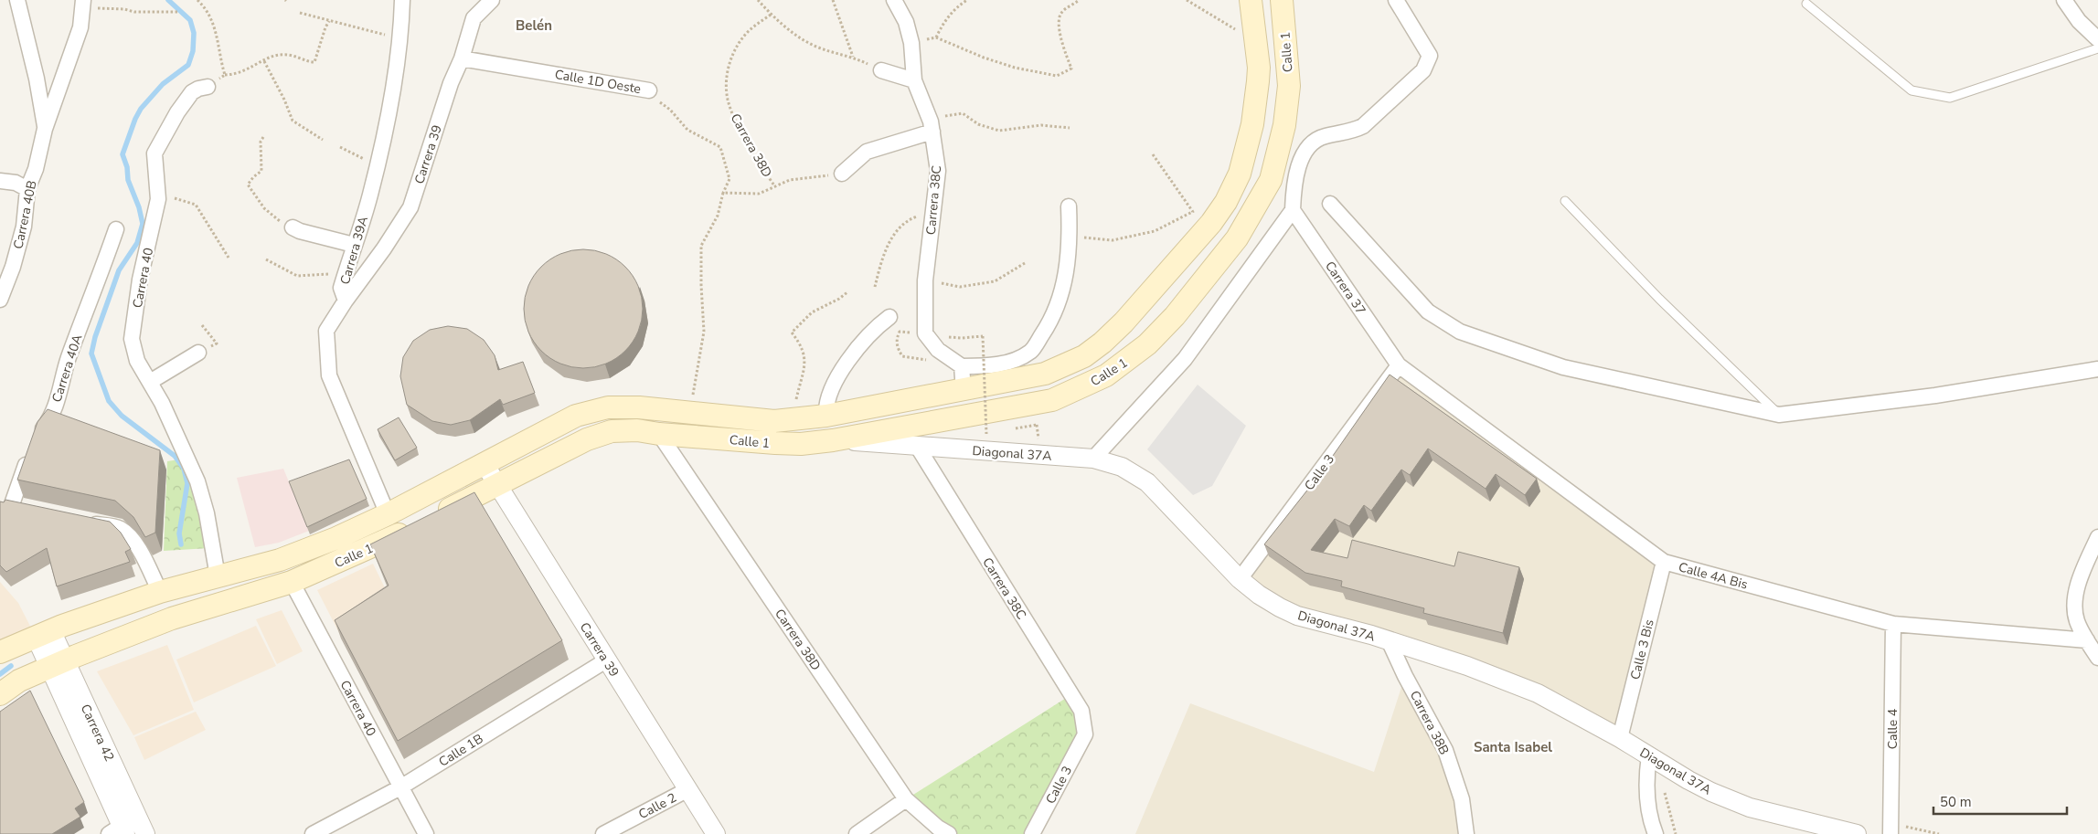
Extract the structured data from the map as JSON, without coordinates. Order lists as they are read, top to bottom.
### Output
{
  "streets": {
    "main road": ["Calle 1"],
    "street": [
      "Calle 1D Oeste",
      "Carrera 38D",
      "Carrera 39",
      "Carrera 38C",
      "Carrera 40B",
      "Carrera 39A",
      "Carrera 40",
      "Carrera 37",
      "Carrera 40A",
      "Diagonal 37A",
      "Calle 3",
      "Calle 4A Bis",
      "Calle 3 Bis",
      "Carrera 38B",
      "Calle 4",
      "Carrera 42",
      "Calle 1B",
      "Calle 2"
    ]
  },
  "crossings": [
    ["Calle 1", "Carrera 38D"],
    ["Calle 1", "Carrera 39"],
    ["Calle 1", "Carrera 39A"],
    ["Calle 1", "Carrera 40"],
    ["Calle 1", "Diagonal 37A"],
    ["Calle 1", "Carrera 42"],
    ["Calle 1D Oeste", "Carrera 38D"],
    ["Calle 1D Oeste", "Carrera 39"],
    ["Carrera 39", "Carrera 39A"],
    ["Carrera 39", "Calle 1B"],
    ["Carrera 39", "Calle 2"],
    ["Carrera 38C", "Diagonal 37A"],
    ["Carrera 38C", "Calle 3"],
    ["Carrera 40", "Calle 1B"],
    ["Carrera 37", "Calle 3"],
    ["Carrera 37", "Calle 4A Bis"],
    ["Diagonal 37A", "Calle 3"],
    ["Diagonal 37A", "Calle 3 Bis"],
    ["Diagonal 37A", "Carrera 38B"],
    ["Calle 3", "Calle 4A Bis"],
    ["Calle 4A Bis", "Calle 3 Bis"],
    ["Calle 4A Bis", "Calle 4"]
  ],
  "districts": ["Belén", "Santa Isabel"],
  "scale_bar": "50 m"
}
